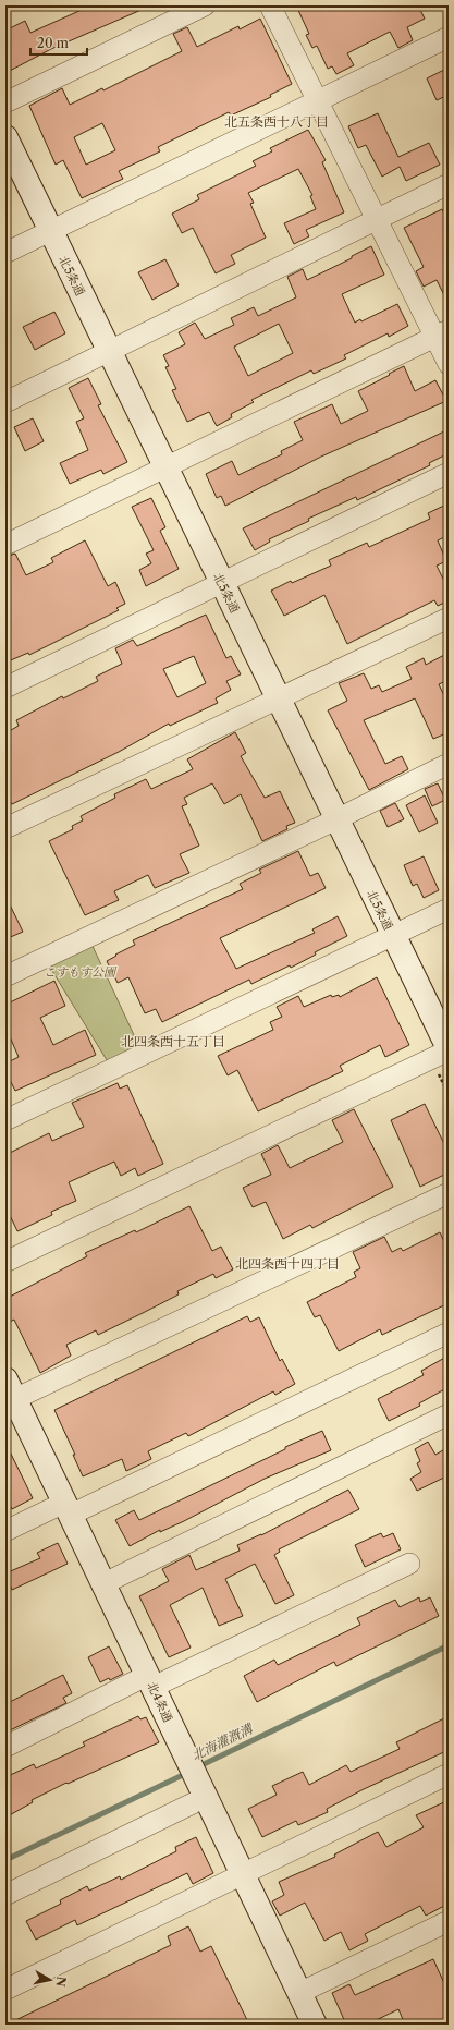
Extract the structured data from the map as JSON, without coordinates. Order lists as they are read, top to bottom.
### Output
{
  "streets": {
    "street": ["北5条通", "北4条通"]
  },
  "districts": ["北五条西十八丁目", "北四条西十五丁目", "北四条西十四丁目"],
  "water": ["北海灌漑溝"],
  "parks": ["こすもす公園"],
  "scale_bar": "20 m",
  "north": "right"
}
